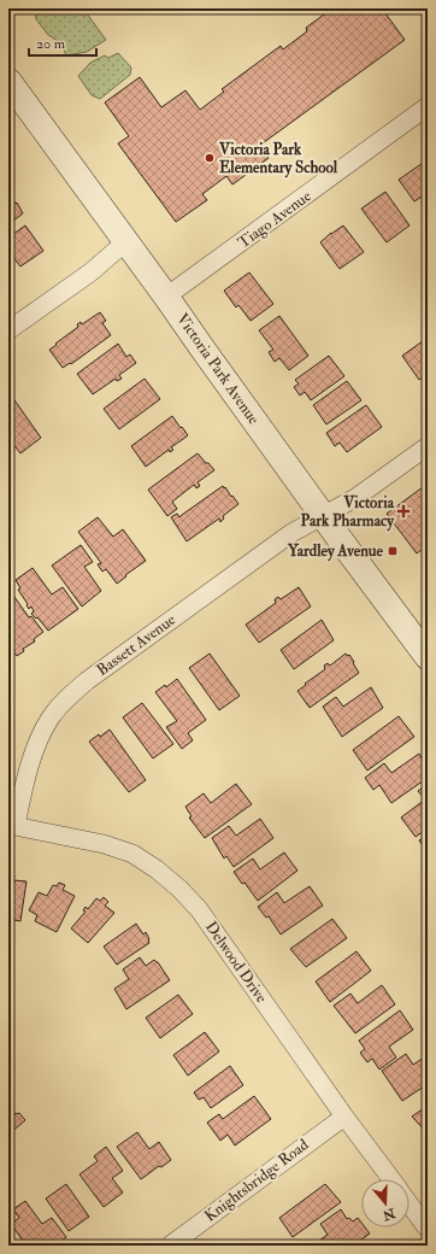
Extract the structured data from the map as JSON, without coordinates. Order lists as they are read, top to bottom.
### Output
{
  "streets": {
    "main road": ["Victoria Park Avenue"],
    "street": [
      "Tiago Avenue",
      "Bassett Avenue",
      "Delwood Drive",
      "Knightsbridge Road"
    ]
  },
  "crossings": [
    ["Tiago Avenue", "Victoria Park Avenue"],
    ["Victoria Park Avenue", "Bassett Avenue"],
    ["Bassett Avenue", "Delwood Drive"],
    ["Delwood Drive", "Knightsbridge Road"]
  ],
  "places": {
    "other": ["Victoria Park Elementary School"],
    "health": ["Victoria Park Pharmacy"],
    "transit": ["Yardley Avenue"]
  },
  "scale_bar": "20 m",
  "north": "bottom"
}
